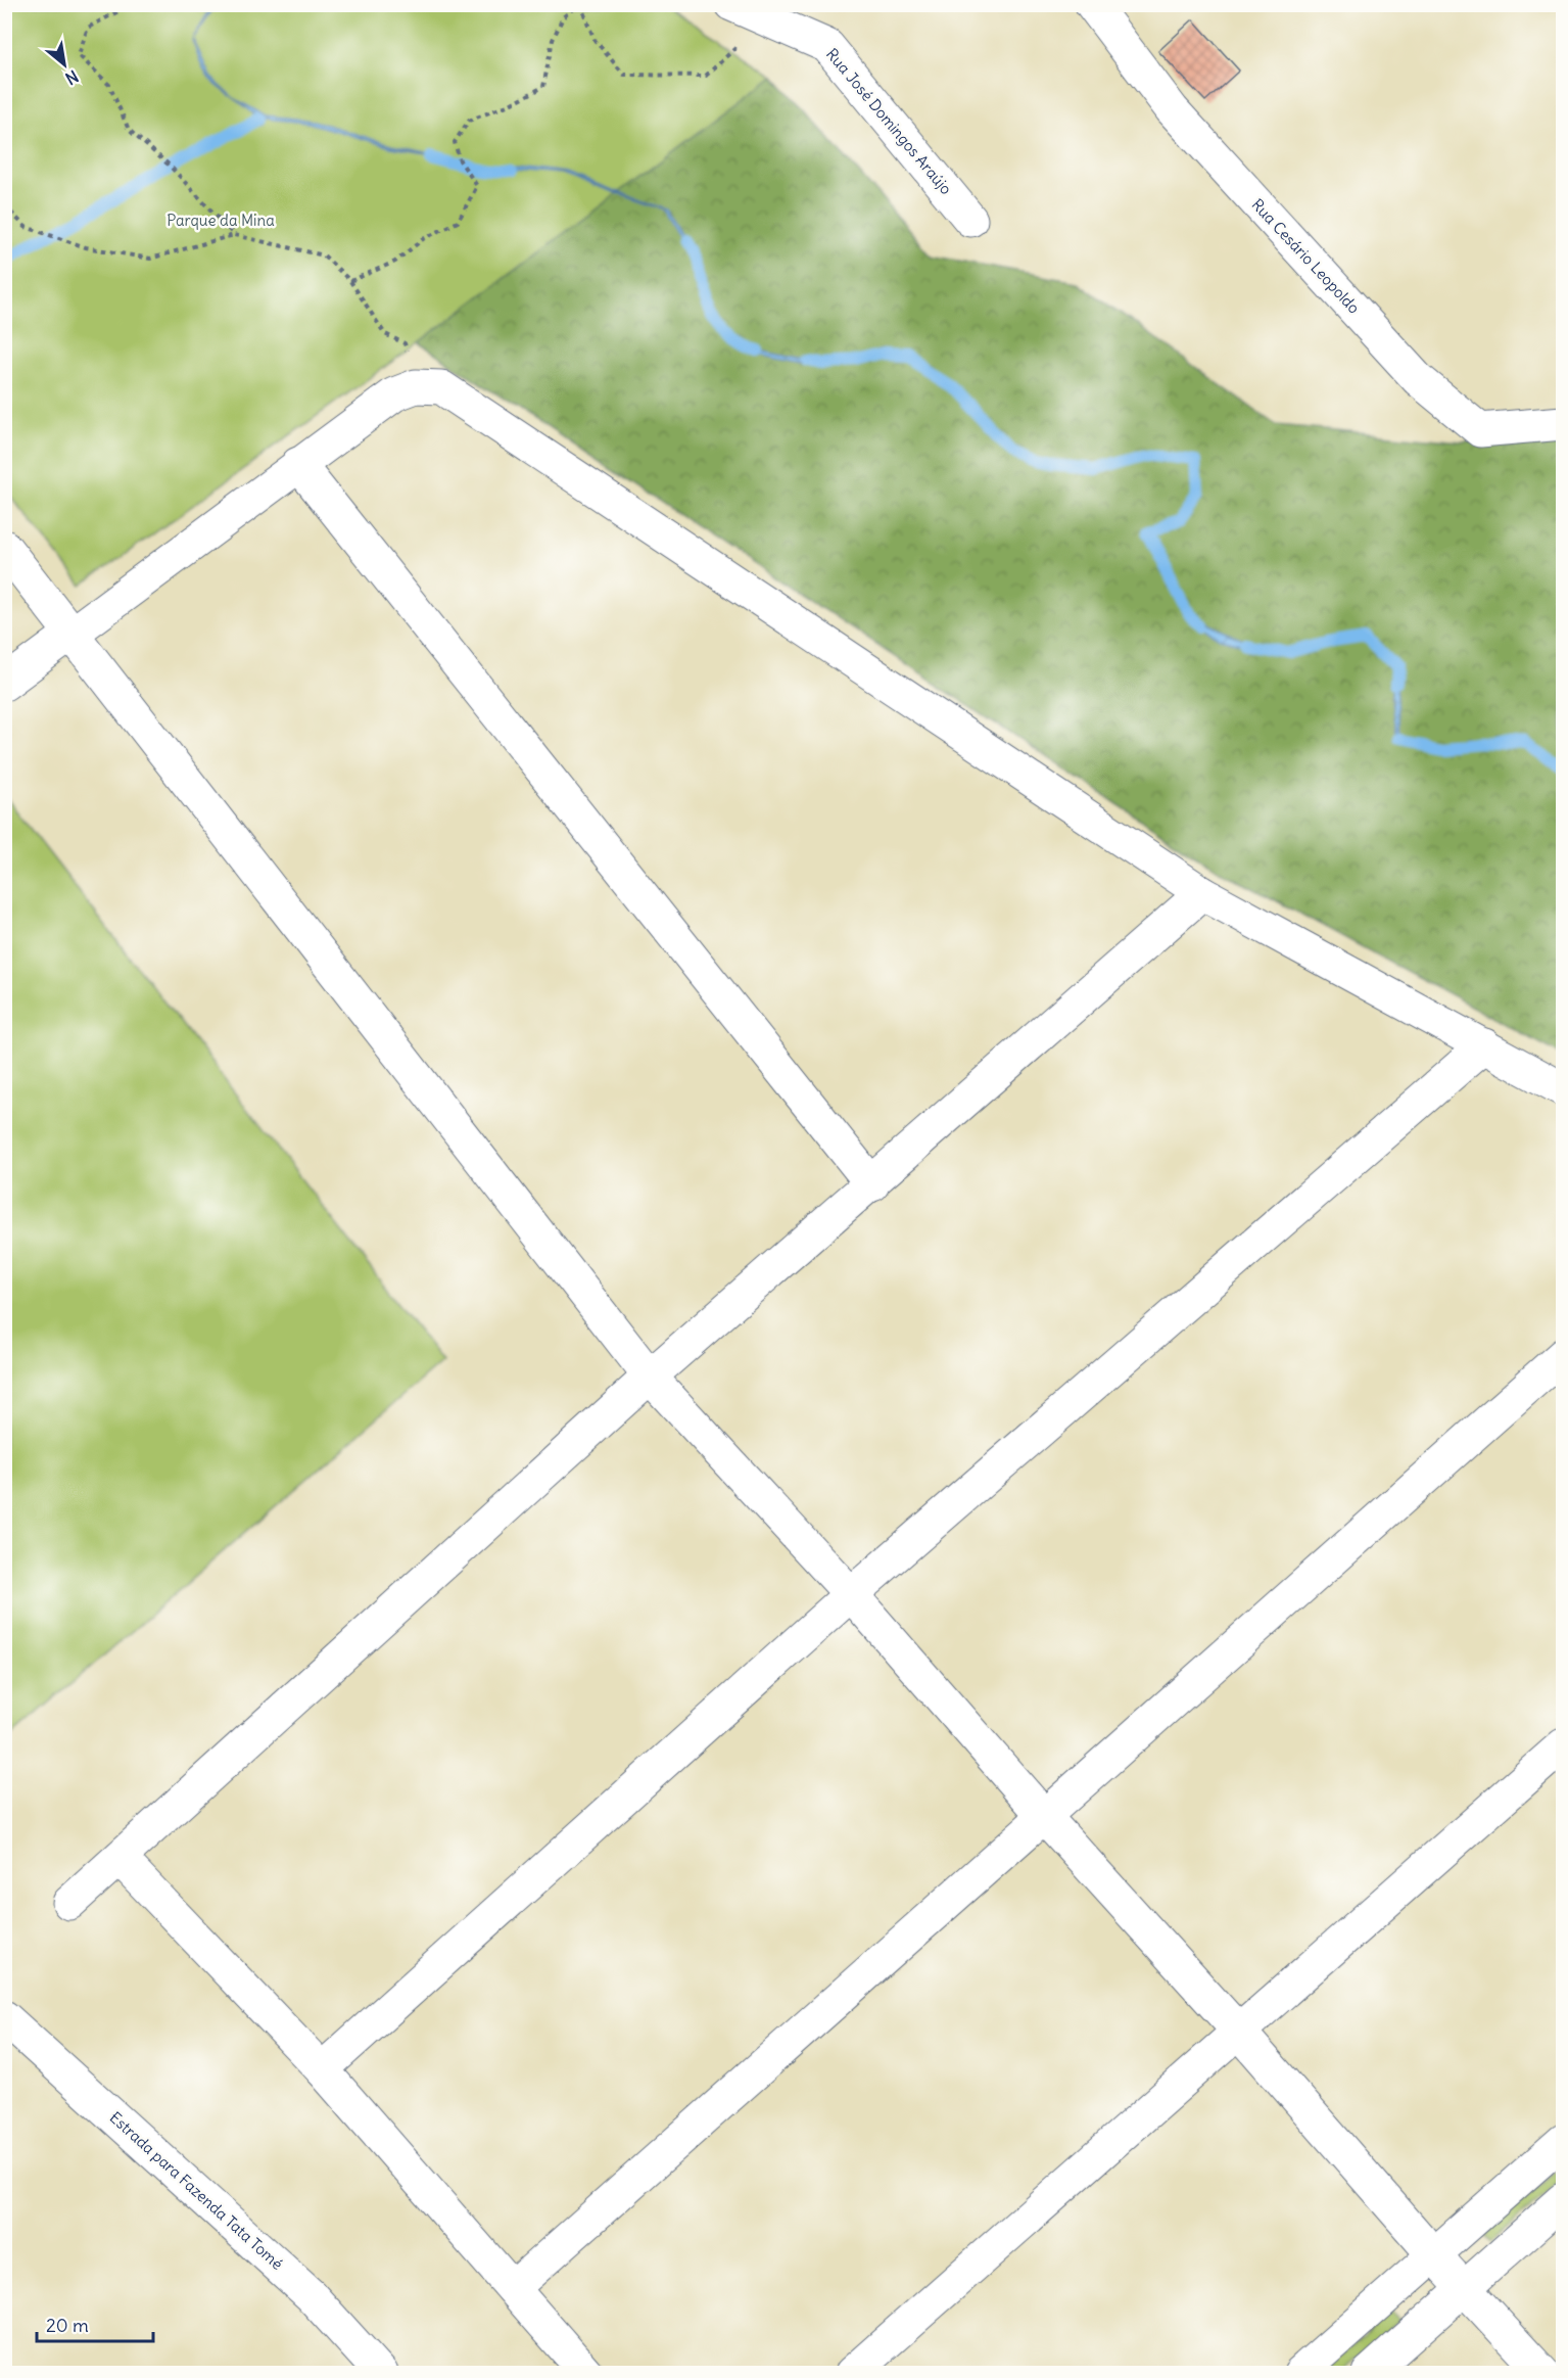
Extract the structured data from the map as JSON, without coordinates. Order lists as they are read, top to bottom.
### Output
{
  "streets": {
    "street": ["Rua José Domingos Araújo", "Rua Cesário Leopoldo", "Estrada para Fazenda Tata Tomé"]
  },
  "parks": ["Parque da Mina"],
  "scale_bar": "20 m",
  "north": "bottom right"
}
